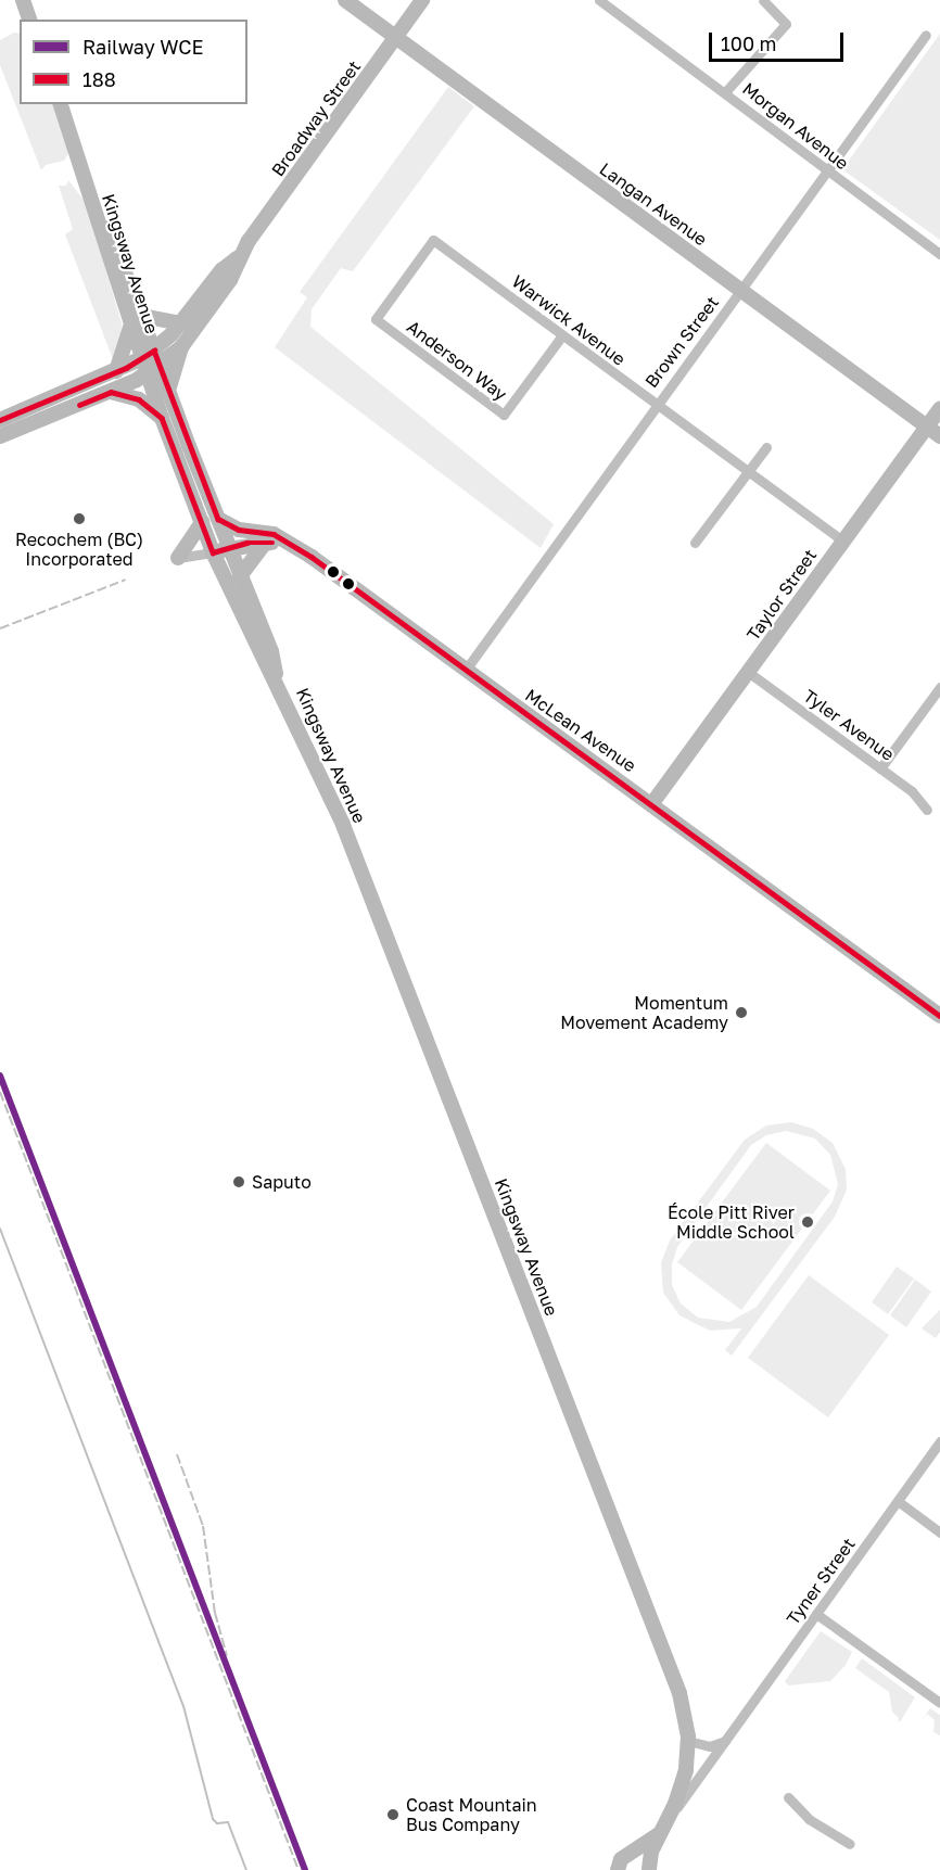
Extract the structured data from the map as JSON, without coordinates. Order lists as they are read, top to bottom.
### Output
{
  "streets": {
    "main road": [
      "Broadway Street",
      "Langan Avenue",
      "Kingsway Avenue",
      "Taylor Street",
      "McLean Avenue"
    ],
    "street": [
      "Morgan Avenue",
      "Warwick Avenue",
      "Brown Street",
      "Anderson Way",
      "Tyler Avenue",
      "Tyner Street"
    ]
  },
  "crossings": [
    ["Broadway Street", "Langan Avenue"],
    ["Broadway Street", "Kingsway Avenue"],
    ["Morgan Avenue", "Brown Street"],
    ["Langan Avenue", "Brown Street"],
    ["Langan Avenue", "Taylor Street"],
    ["Kingsway Avenue", "McLean Avenue"],
    ["Kingsway Avenue", "Tyner Street"],
    ["Warwick Avenue", "Brown Street"],
    ["Warwick Avenue", "Anderson Way"],
    ["Warwick Avenue", "Taylor Street"],
    ["Brown Street", "McLean Avenue"],
    ["Taylor Street", "Tyler Avenue"],
    ["Taylor Street", "McLean Avenue"]
  ],
  "places": [
    "Recochem (BC) Incorporated",
    "Momentum Movement Academy",
    "Saputo",
    "École Pitt River Middle School",
    "Coast Mountain Bus Company"
  ],
  "lines": ["transit line 188", "rail line WCE"],
  "legend": ["Railway WCE", "188"],
  "scale_bar": "100 m"
}
